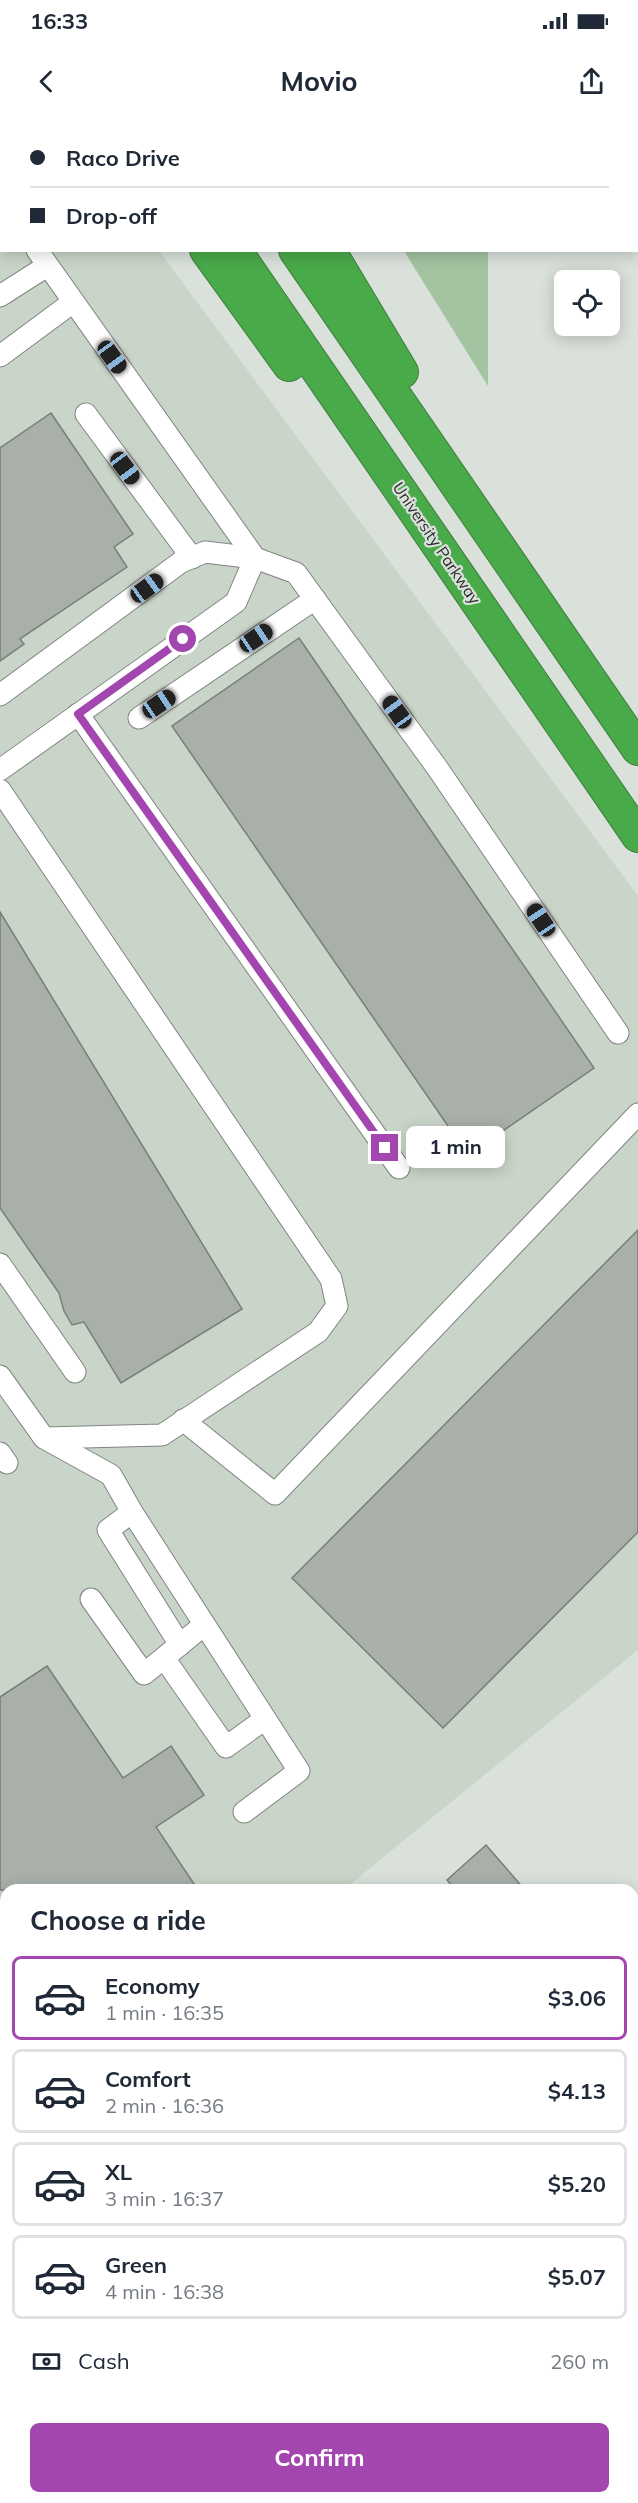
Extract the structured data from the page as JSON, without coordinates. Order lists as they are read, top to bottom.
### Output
{
  "streets": {
    "highway": ["University Parkway"]
  },
  "page": {
    "status": "16:33",
    "header": "Movio",
    "banner": ["Raco Drive", "Drop-off"],
    "bubble": "1 min",
    "heading": "Choose a ride",
    "list": [
      {
        "name": "Economy",
        "note": "1 min · 16:35",
        "value": "$3.06"
      },
      {
        "name": "Comfort",
        "note": "2 min · 16:36",
        "value": "$4.13"
      },
      {
        "name": "XL",
        "note": "3 min · 16:37",
        "value": "$5.20"
      },
      {
        "name": "Green",
        "note": "4 min · 16:38",
        "value": "$5.07"
      }
    ],
    "pay": ["Cash", "260 m"],
    "buttons": "Confirm"
  }
}
